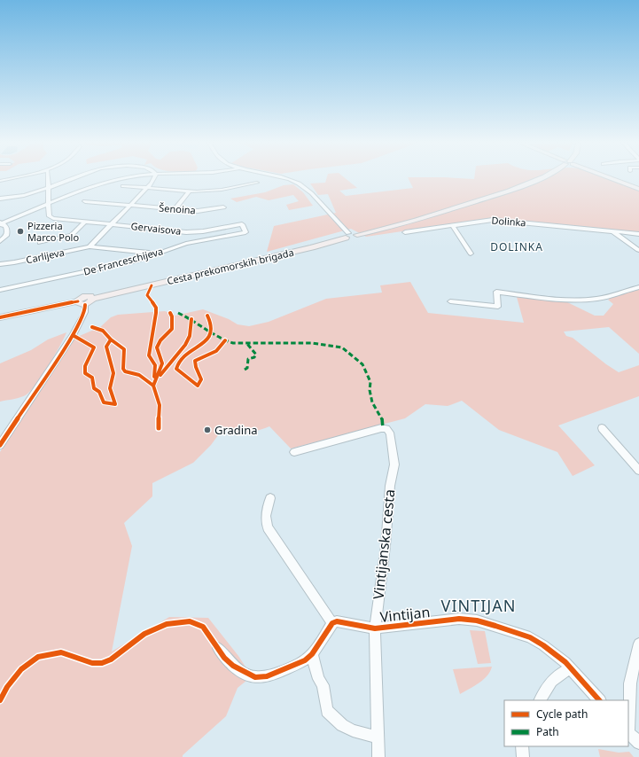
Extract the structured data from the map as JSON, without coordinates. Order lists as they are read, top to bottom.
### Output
{
  "streets": {
    "main road": ["Cesta prekomorskih brigada"],
    "street": [
      "Šenoina",
      "Dolinka",
      "Gervaisova",
      "Carlijeva",
      "De Franceschijeva",
      "Vintijanska cesta",
      "Vintijan"
    ]
  },
  "crossings": [
    ["Gervaisova", "De Franceschijeva"],
    ["Carlijeva", "De Franceschijeva"],
    ["Vintijanska cesta", "Vintijan"]
  ],
  "districts": ["DOLINKA", "VINTIJAN"],
  "places": ["Pizzeria Marco Polo", "Gradina"],
  "legend": ["Cycle path", "Path"]
}
